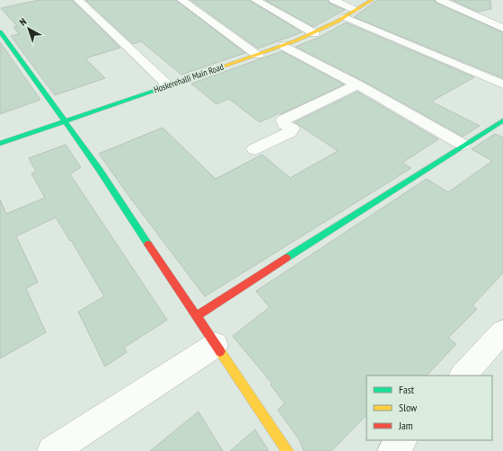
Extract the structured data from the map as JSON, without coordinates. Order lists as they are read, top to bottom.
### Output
{
  "streets": {
    "street": ["Hoskerehalli Main Road"]
  },
  "legend": ["Fast", "Slow", "Jam"],
  "north": "top left"
}
